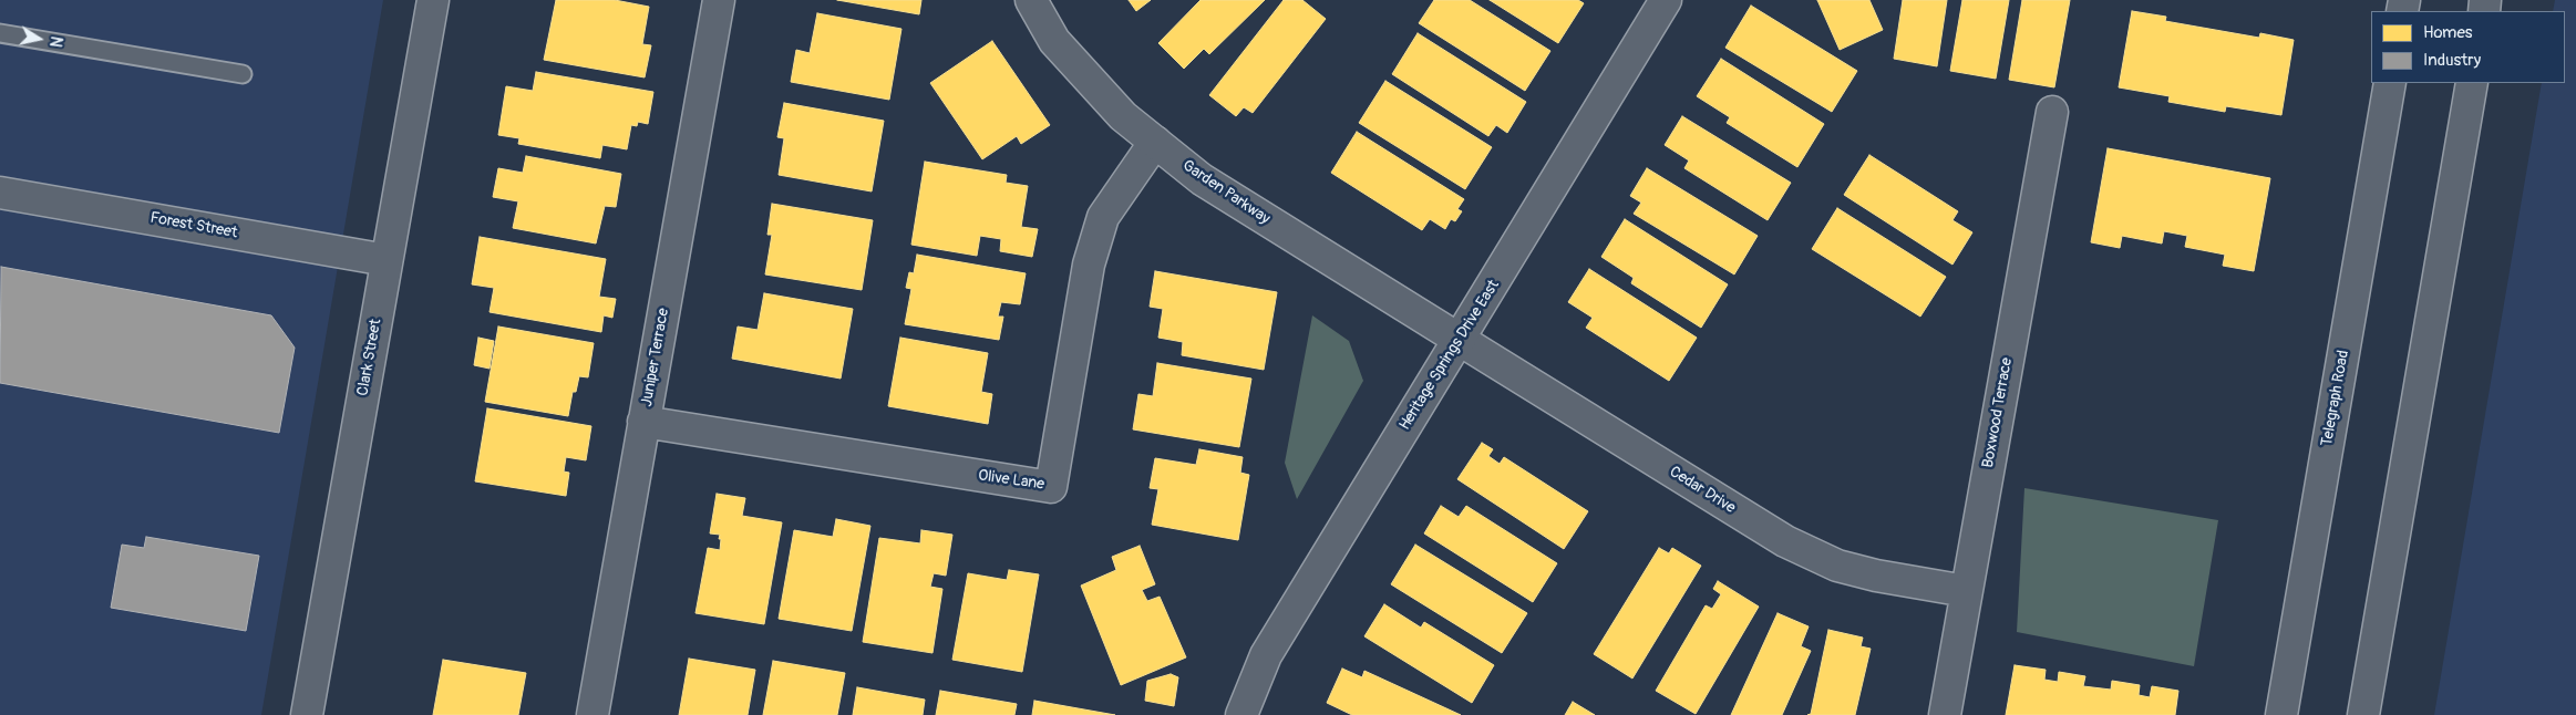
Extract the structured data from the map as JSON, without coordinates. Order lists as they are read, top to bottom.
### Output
{
  "streets": {
    "street": [
      "Garden Parkway",
      "Forest Street",
      "Heritage Springs Drive East",
      "Clark Street",
      "Juniper Terrace",
      "Telegraph Road",
      "Boxwood Terrace",
      "Olive Lane",
      "Cedar Drive"
    ]
  },
  "crossings": [
    ["Garden Parkway", "Heritage Springs Drive East"],
    ["Garden Parkway", "Olive Lane"],
    ["Garden Parkway", "Cedar Drive"],
    ["Forest Street", "Clark Street"],
    ["Heritage Springs Drive East", "Cedar Drive"],
    ["Juniper Terrace", "Olive Lane"],
    ["Boxwood Terrace", "Cedar Drive"]
  ],
  "legend": ["Homes", "Industry"],
  "north": "right"
}
